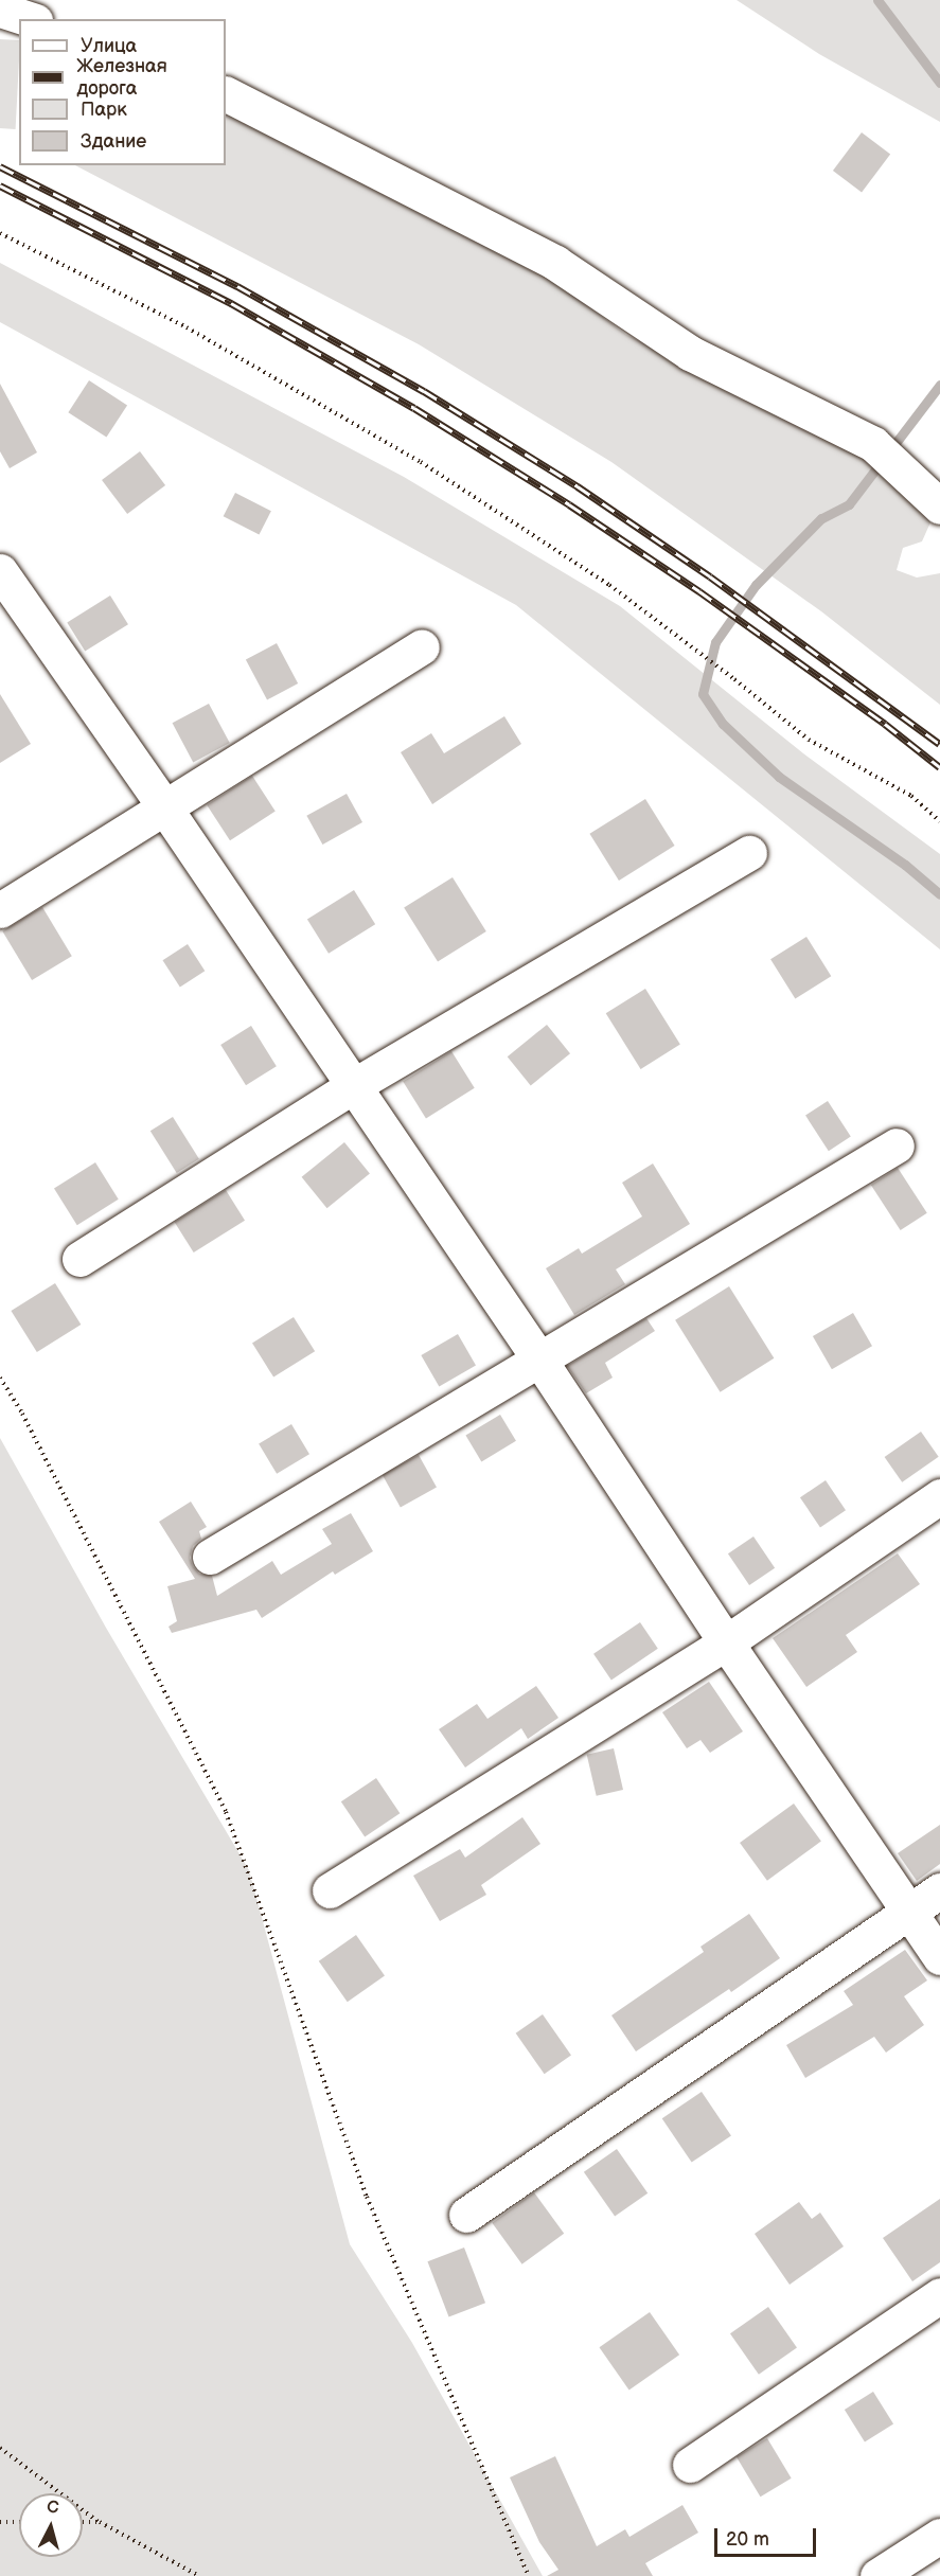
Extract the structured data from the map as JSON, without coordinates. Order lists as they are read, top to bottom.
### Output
{
  "legend": [
    "Улица",
    "Железная дорога",
    "Парк",
    "Здание"
  ],
  "scale_bar": "20 m",
  "north": "top"
}
